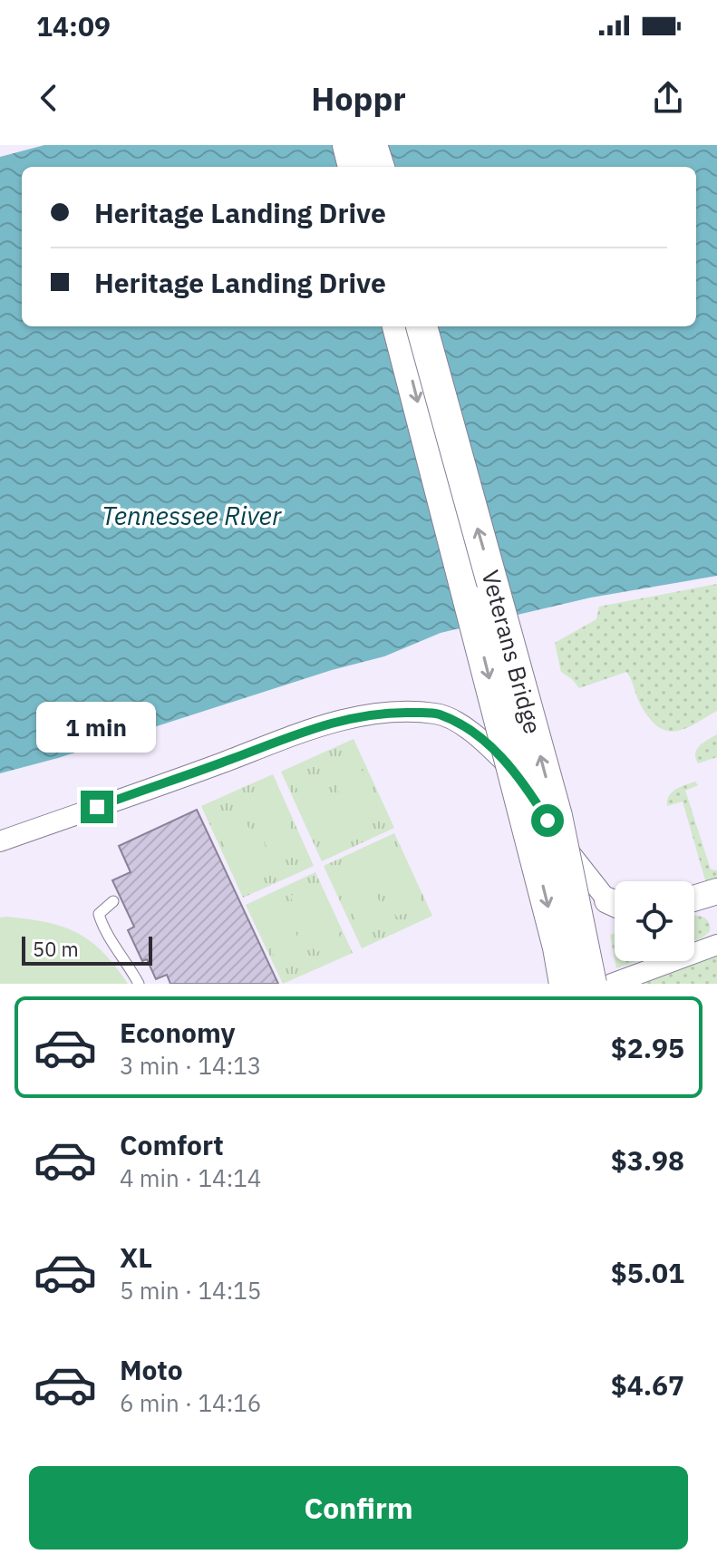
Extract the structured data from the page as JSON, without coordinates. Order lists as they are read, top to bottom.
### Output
{
  "streets": {
    "main road": ["Veterans Bridge"]
  },
  "water": ["Tennessee River"],
  "scale_bar": "50 m",
  "page": {
    "status": "14:09",
    "header": "Hoppr",
    "banner": ["Heritage Landing Drive", "Heritage Landing Drive"],
    "bubble": "1 min",
    "scale": "50 m",
    "list": [
      {
        "name": "Economy",
        "note": "3 min · 14:13",
        "value": "$2.95"
      },
      {
        "name": "Comfort",
        "note": "4 min · 14:14",
        "value": "$3.98"
      },
      {
        "name": "XL",
        "note": "5 min · 14:15",
        "value": "$5.01"
      },
      {
        "name": "Moto",
        "note": "6 min · 14:16",
        "value": "$4.67"
      }
    ],
    "buttons": "Confirm"
  }
}
